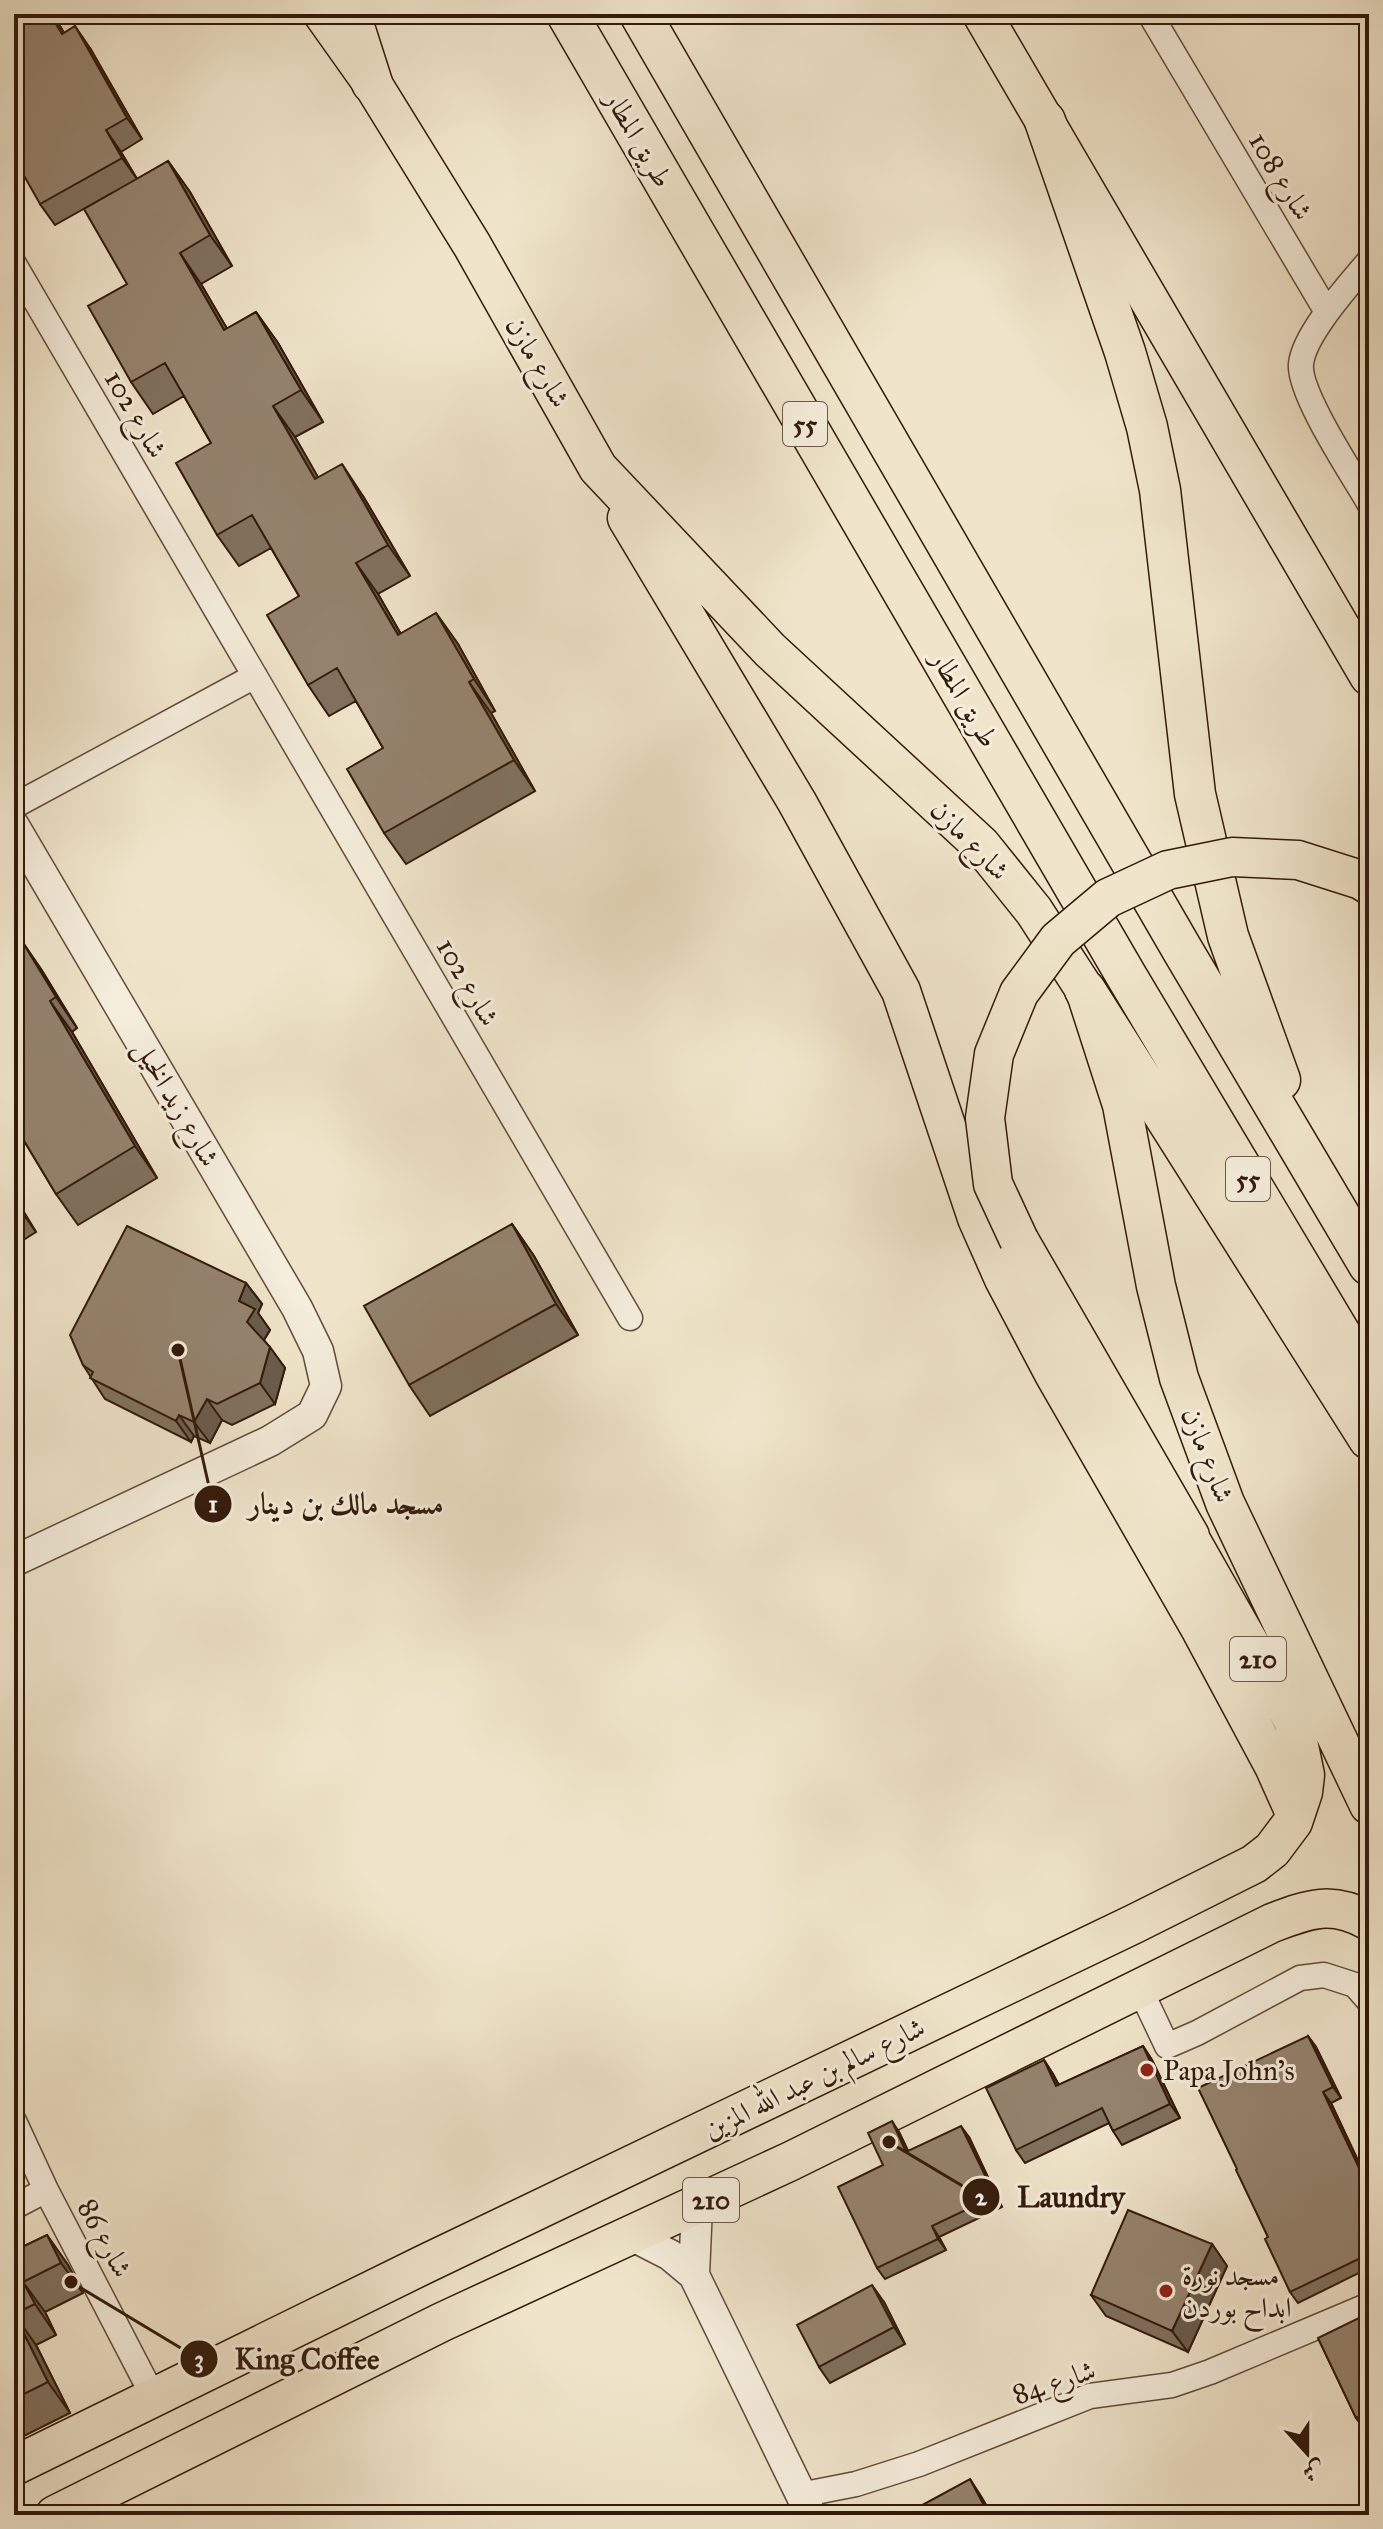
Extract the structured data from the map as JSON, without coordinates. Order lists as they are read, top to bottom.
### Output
{
  "streets": {
    "highway": ["طريق المطار", "55"],
    "main road": ["شارع مازن", "210", "شارع سالم بن عبد الله المزين"],
    "street": [
      "شارع 108",
      "شارع 102",
      "شارع زيد الخيل",
      "شارع 86",
      "شارع 84"
    ]
  },
  "crossings": [
    ["شارع سالم بن عبد الله المزين", "شارع 86"]
  ],
  "places": [
    "مسجد مالك بن دينار",
    "Papa John's",
    "Laundry",
    "King Coffee",
    "مسجد نورة ابداح بوردن"
  ],
  "north": "bottom"
}
